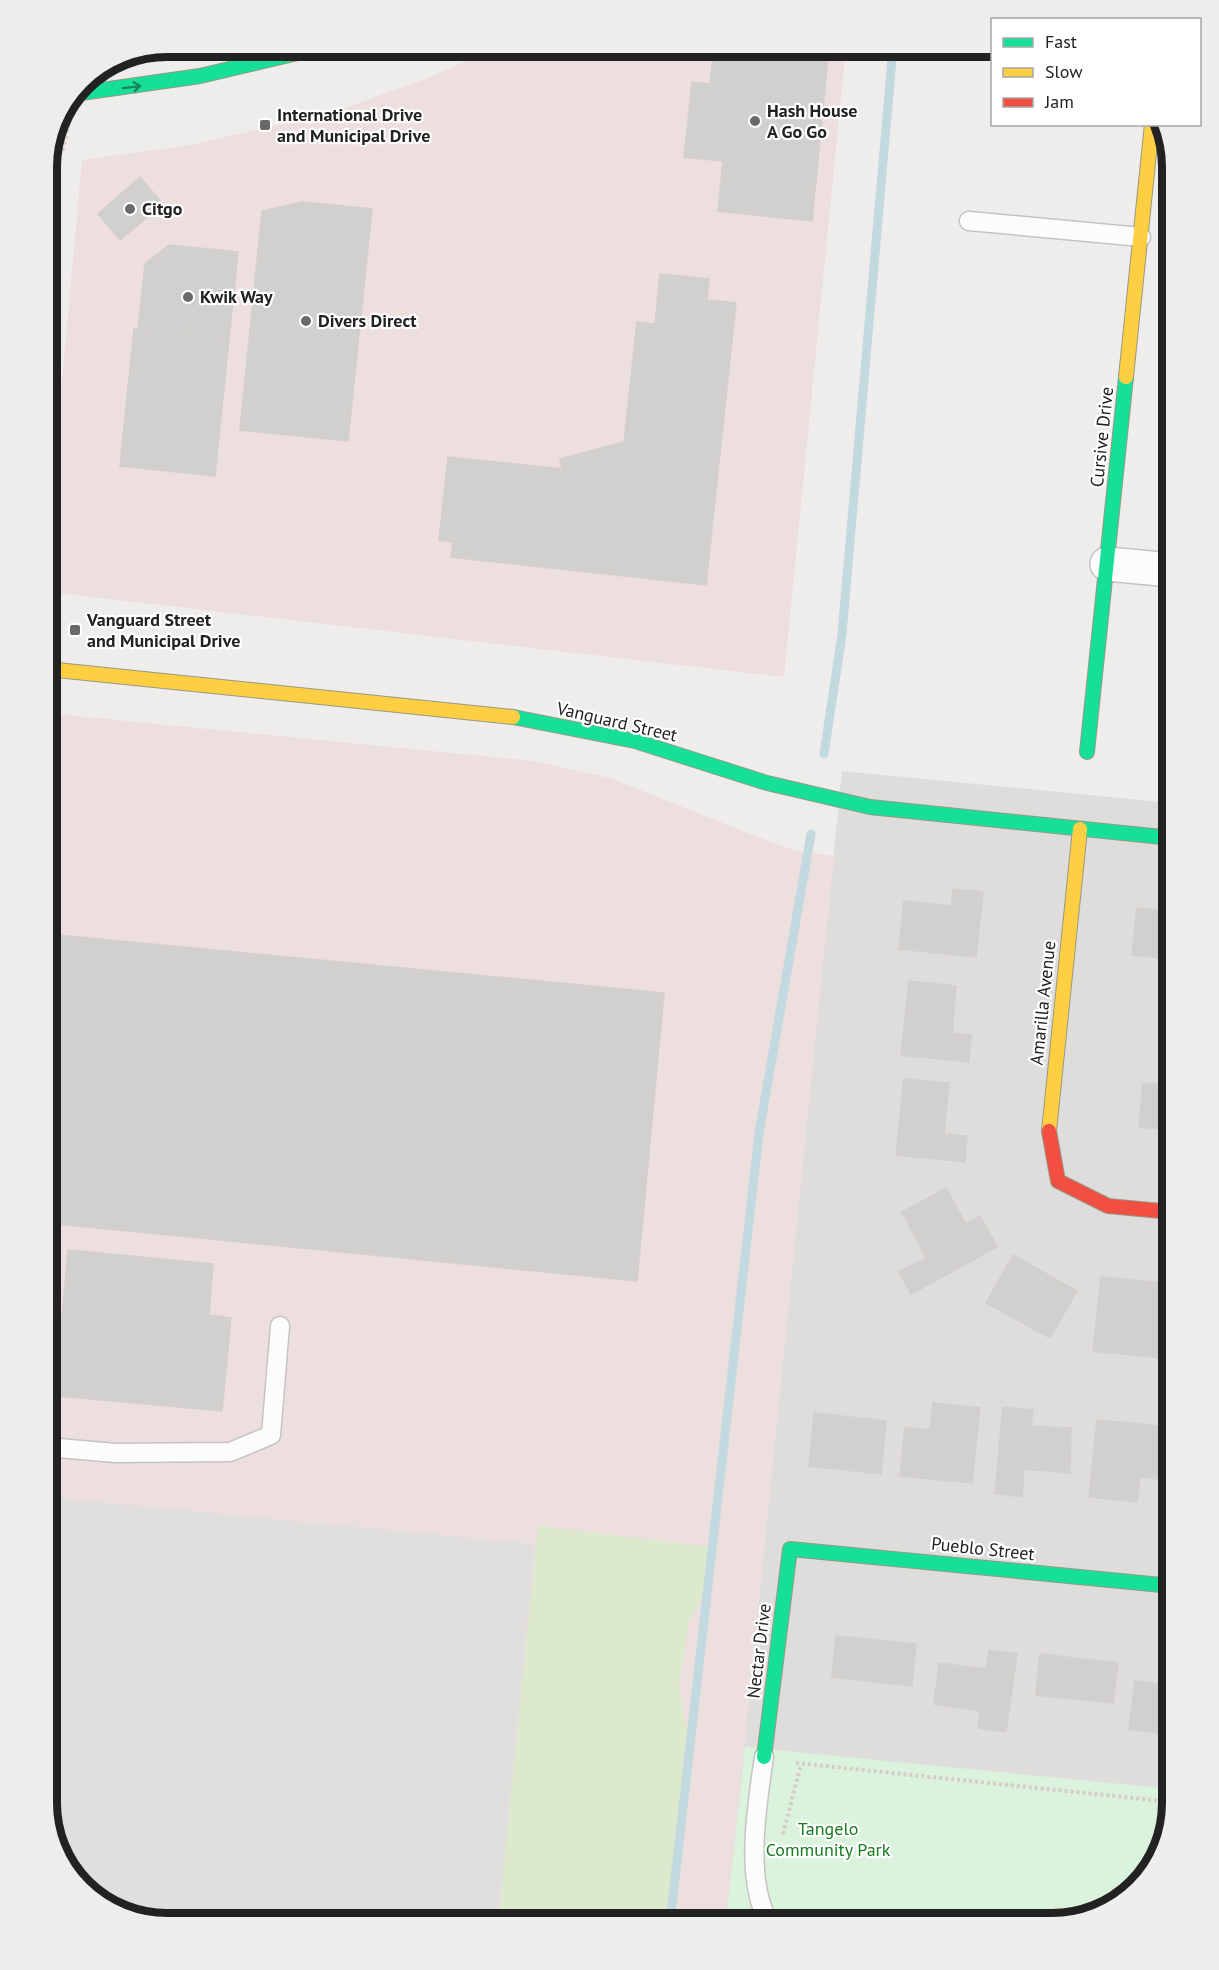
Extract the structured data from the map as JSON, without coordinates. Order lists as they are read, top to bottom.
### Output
{
  "streets": {
    "street": [
      "Cursive Drive",
      "Vanguard Street",
      "Amarilla Avenue",
      "Pueblo Street",
      "Nectar Drive"
    ]
  },
  "crossings": [
    ["Vanguard Street", "Amarilla Avenue"],
    ["Pueblo Street", "Nectar Drive"]
  ],
  "parks": ["Tangelo Community Park"],
  "places": {
    "other": [
      "Hash House A Go Go",
      "Citgo",
      "Kwik Way",
      "Divers Direct"
    ],
    "transit": ["International Drive and Municipal Drive", "Vanguard Street and Municipal Drive"]
  },
  "legend": ["Fast", "Slow", "Jam"]
}
